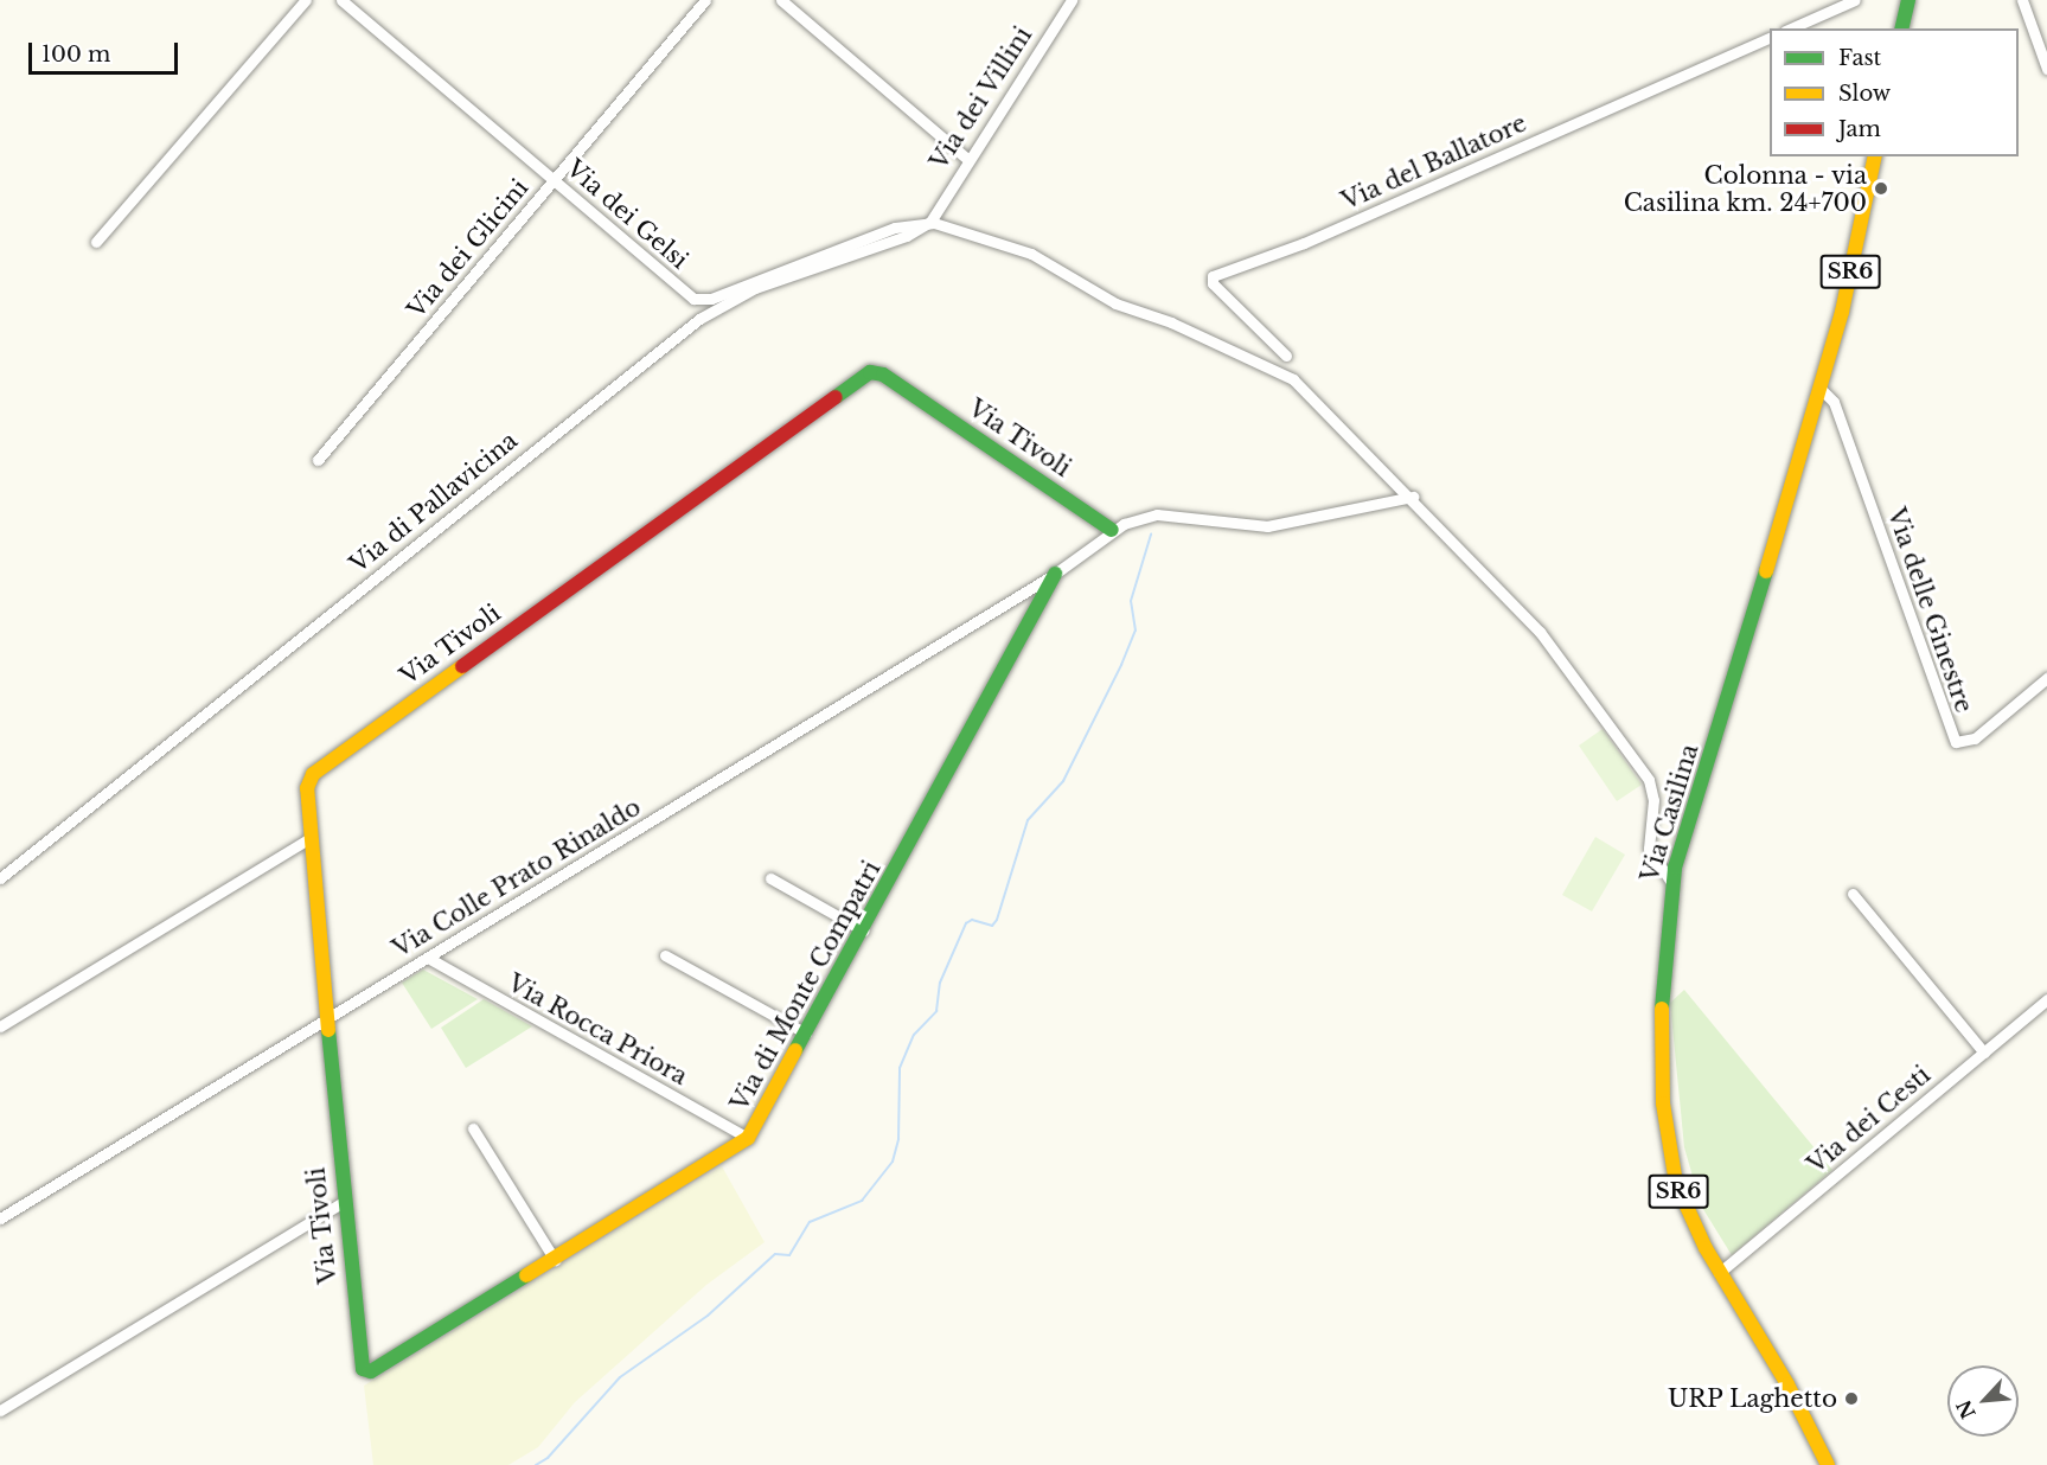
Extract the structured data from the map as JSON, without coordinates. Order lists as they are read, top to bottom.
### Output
{
  "streets": {
    "street": [
      "Via dei Villini",
      "Via del Ballatore",
      "Via dei Gelsi",
      "Via dei Glicini",
      "SR6",
      "Via Tivoli",
      "Via di Pallavicina",
      "Via delle Ginestre",
      "Via Casilina",
      "Via Colle Prato Rinaldo",
      "Via di Monte Compatri",
      "Via Rocca Priora",
      "Via dei Cesti"
    ]
  },
  "crossings": [
    ["Via dei Villini", "Via dei Gelsi"],
    ["Via dei Villini", "Via di Pallavicina"],
    ["Via dei Gelsi", "Via dei Glicini"],
    ["Via dei Gelsi", "Via di Pallavicina"],
    ["Via Tivoli", "Via Colle Prato Rinaldo"],
    ["Via Tivoli", "Via di Monte Compatri"],
    ["Via delle Ginestre", "Via Casilina"],
    ["Via Casilina", "Via dei Cesti"],
    ["Via Colle Prato Rinaldo", "Via di Monte Compatri"],
    ["Via Colle Prato Rinaldo", "Via Rocca Priora"],
    ["Via di Monte Compatri", "Via Rocca Priora"]
  ],
  "places": ["Colonna - via Casilina km. 24+700", "URP Laghetto"],
  "legend": ["Fast", "Slow", "Jam"],
  "scale_bar": "100 m",
  "north": "bottom left"
}
